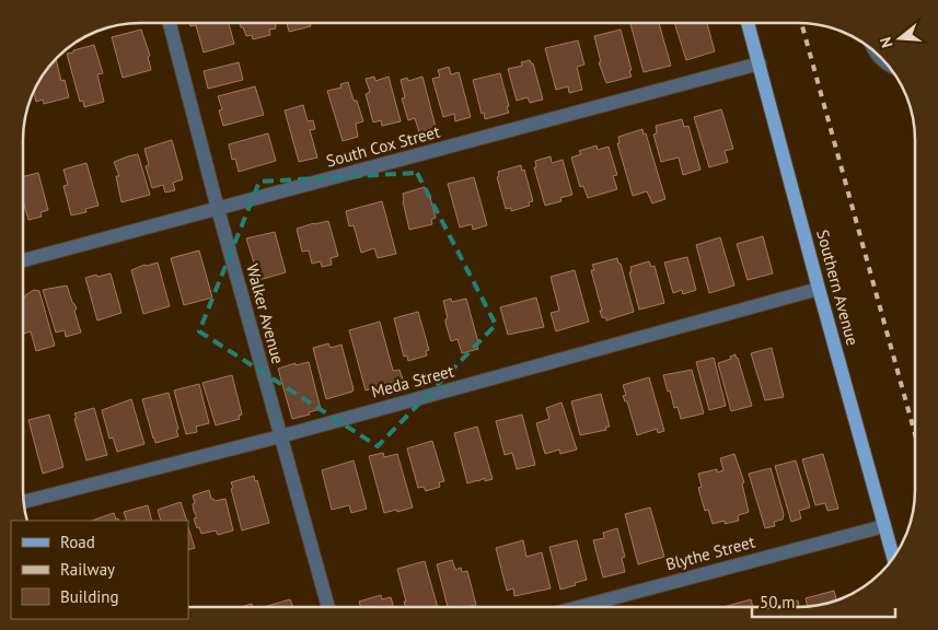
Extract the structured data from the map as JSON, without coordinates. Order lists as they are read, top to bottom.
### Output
{
  "streets": {
    "main road": ["Southern Avenue"],
    "street": [
      "South Cox Street",
      "Walker Avenue",
      "Meda Street",
      "Blythe Street"
    ]
  },
  "crossings": [
    ["South Cox Street", "Southern Avenue"],
    ["South Cox Street", "Walker Avenue"],
    ["Southern Avenue", "Meda Street"],
    ["Southern Avenue", "Blythe Street"],
    ["Walker Avenue", "Meda Street"]
  ],
  "legend": ["Road", "Railway", "Building"],
  "scale_bar": "50 m",
  "north": "left"
}
